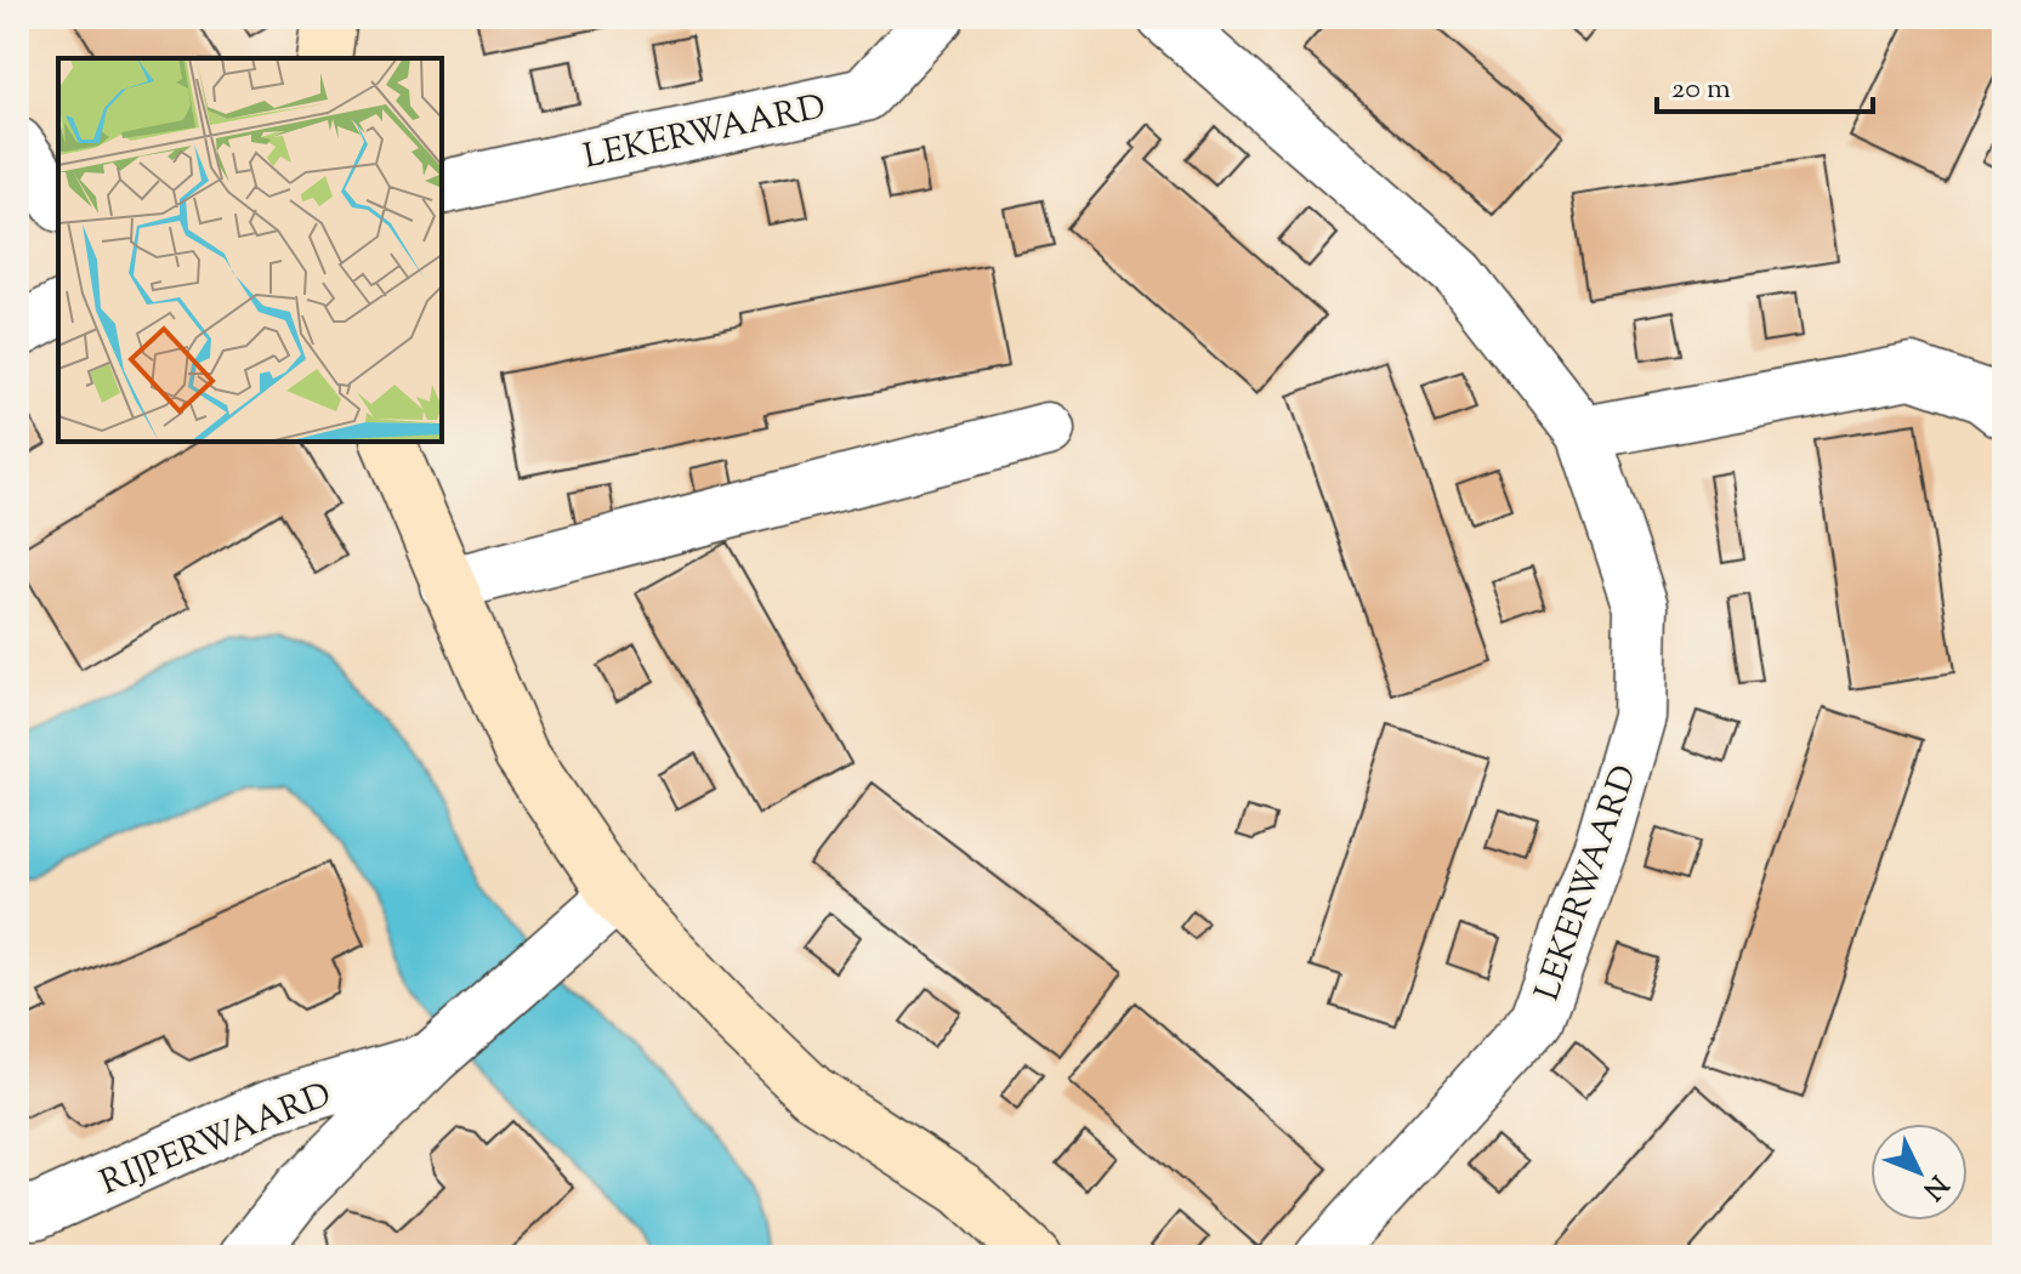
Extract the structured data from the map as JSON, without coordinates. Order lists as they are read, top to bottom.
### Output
{
  "streets": {
    "street": ["LEKERWAARD", "RIJPERWAARD"]
  },
  "scale_bar": "20 m",
  "north": "bottom right"
}
